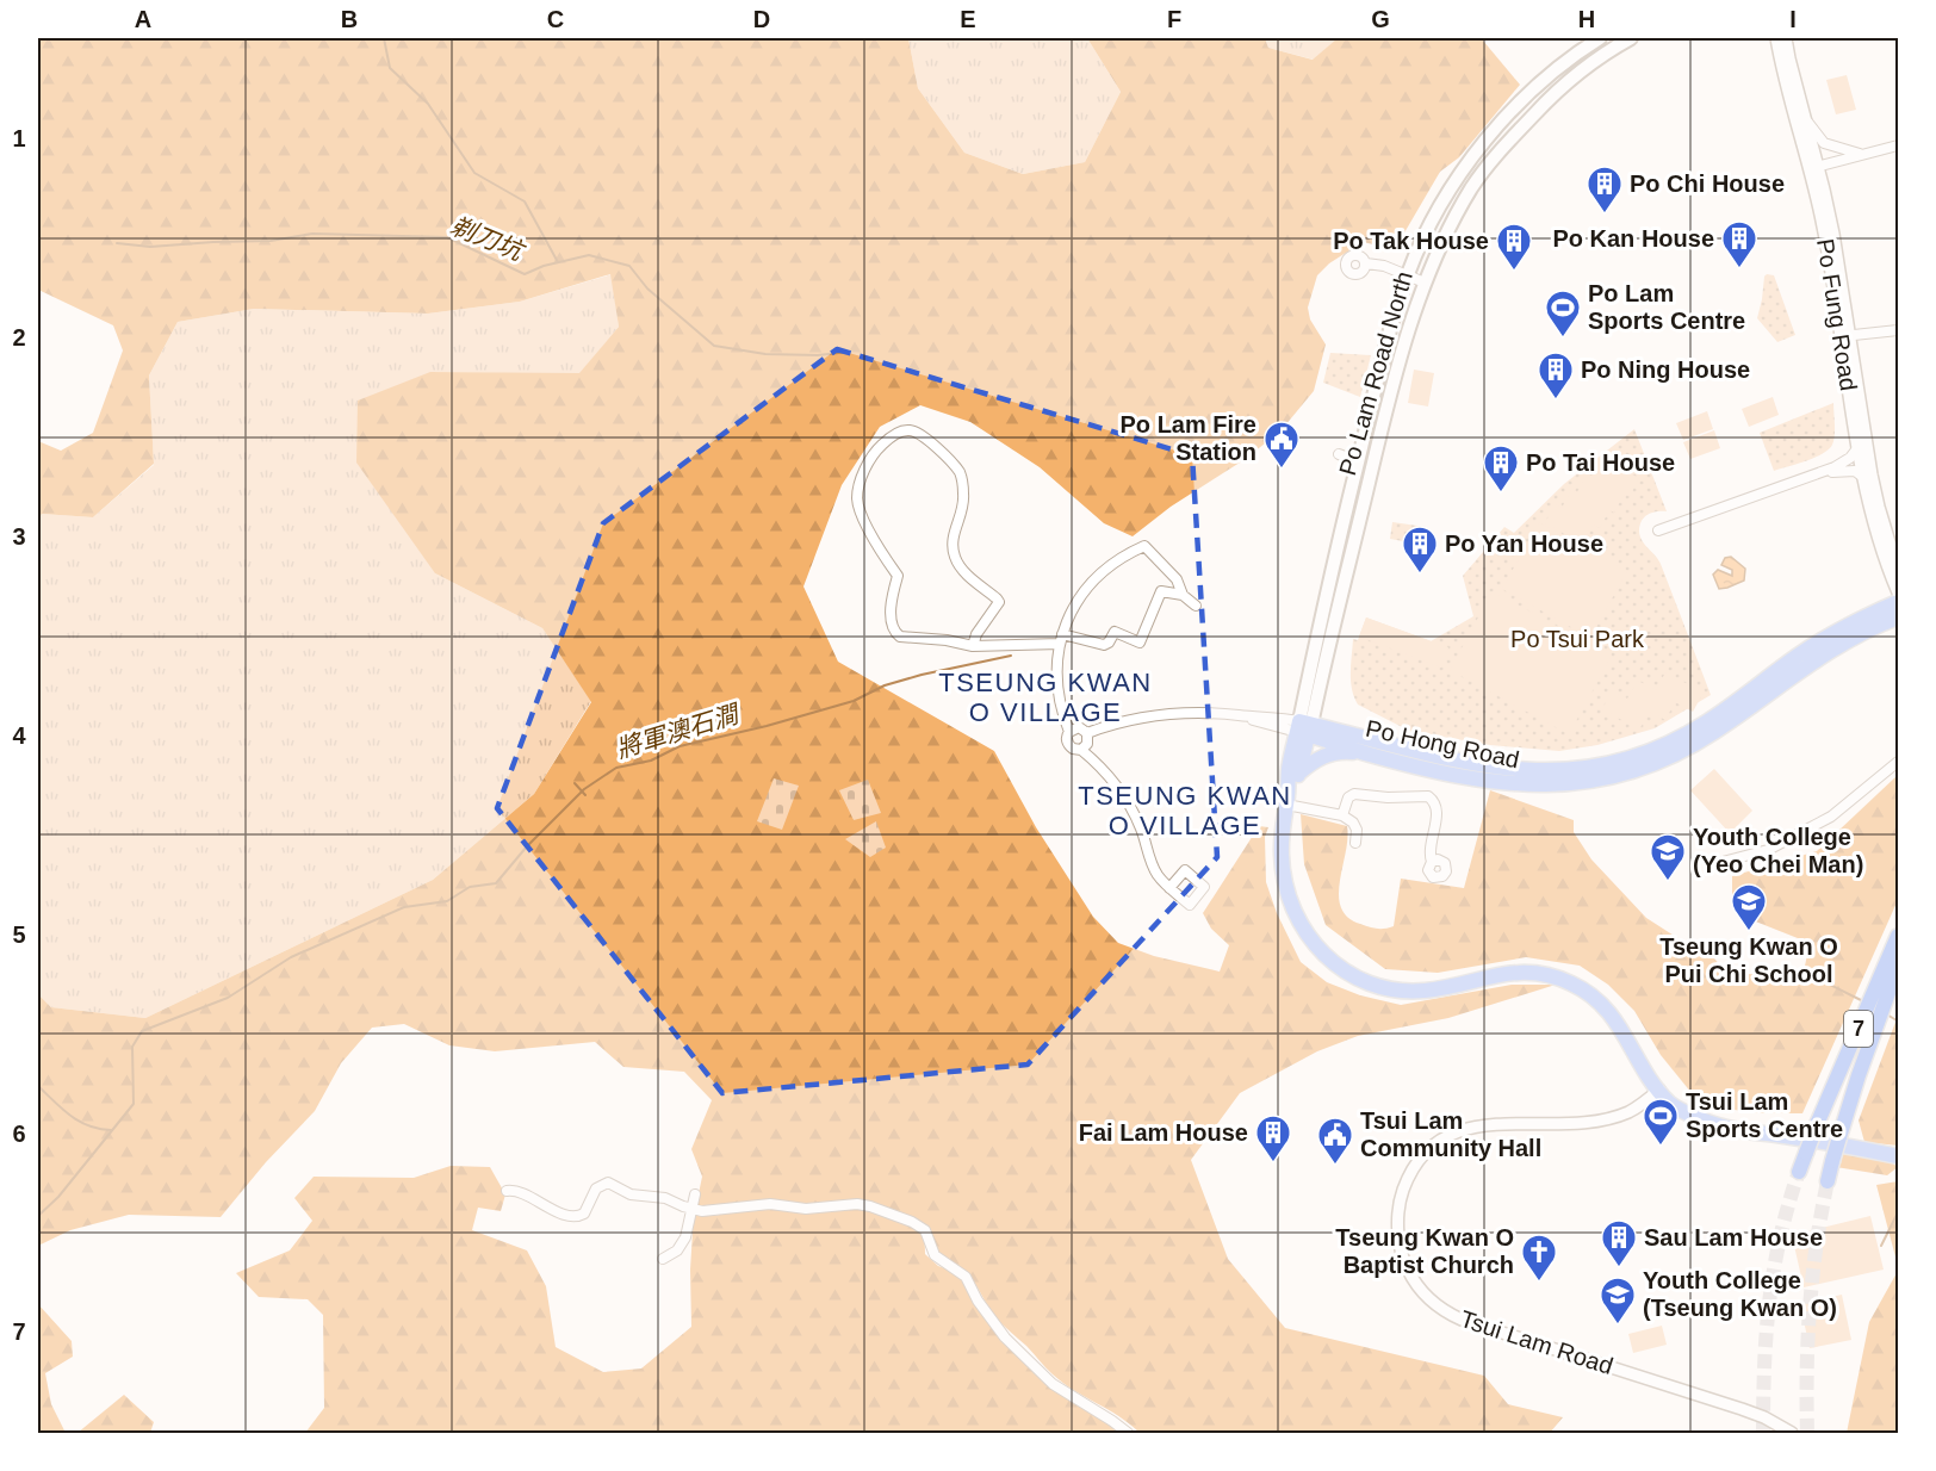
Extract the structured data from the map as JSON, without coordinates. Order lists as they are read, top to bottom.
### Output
{
  "streets": {
    "highway": ["7"],
    "main road": ["Po Lam Road North", "Po Hong Road"],
    "street": ["Po Fung Road", "Tsui Lam Road"]
  },
  "crossings": [
    ["Po Lam Road North", "Po Hong Road"],
    ["Po Lam Road North", "Tsui Lam Road"]
  ],
  "districts": ["TSEUNG KWAN O VILLAGE", "TSEUNG KWAN O VILLAGE"],
  "water": ["剃刀坑", "將軍澳石澗"],
  "parks": ["Po Tsui Park"],
  "places": {
    "building": [
      "Po Chi House",
      "Po Kan House",
      "Po Tak House",
      "Po Ning House",
      "Po Tai House",
      "Po Yan House",
      "Fai Lam House",
      "Sau Lam House"
    ],
    "sports": ["Po Lam Sports Centre", "Tsui Lam Sports Centre"],
    "public building": ["Po Lam Fire Station", "Tsui Lam Community Hall"],
    "school or university": ["Youth College (Yeo Chei Man)", "Tseung Kwan O Pui Chi School", "Youth College (Tseung Kwan O)"],
    "church": ["Tseung Kwan O Baptist Church"]
  },
  "grid": {
    "columns": [
      "A",
      "B",
      "C",
      "D",
      "E",
      "F",
      "G",
      "H",
      "I"
    ],
    "rows": [
      "1",
      "2",
      "3",
      "4",
      "5",
      "6",
      "7"
    ]
  }
}
